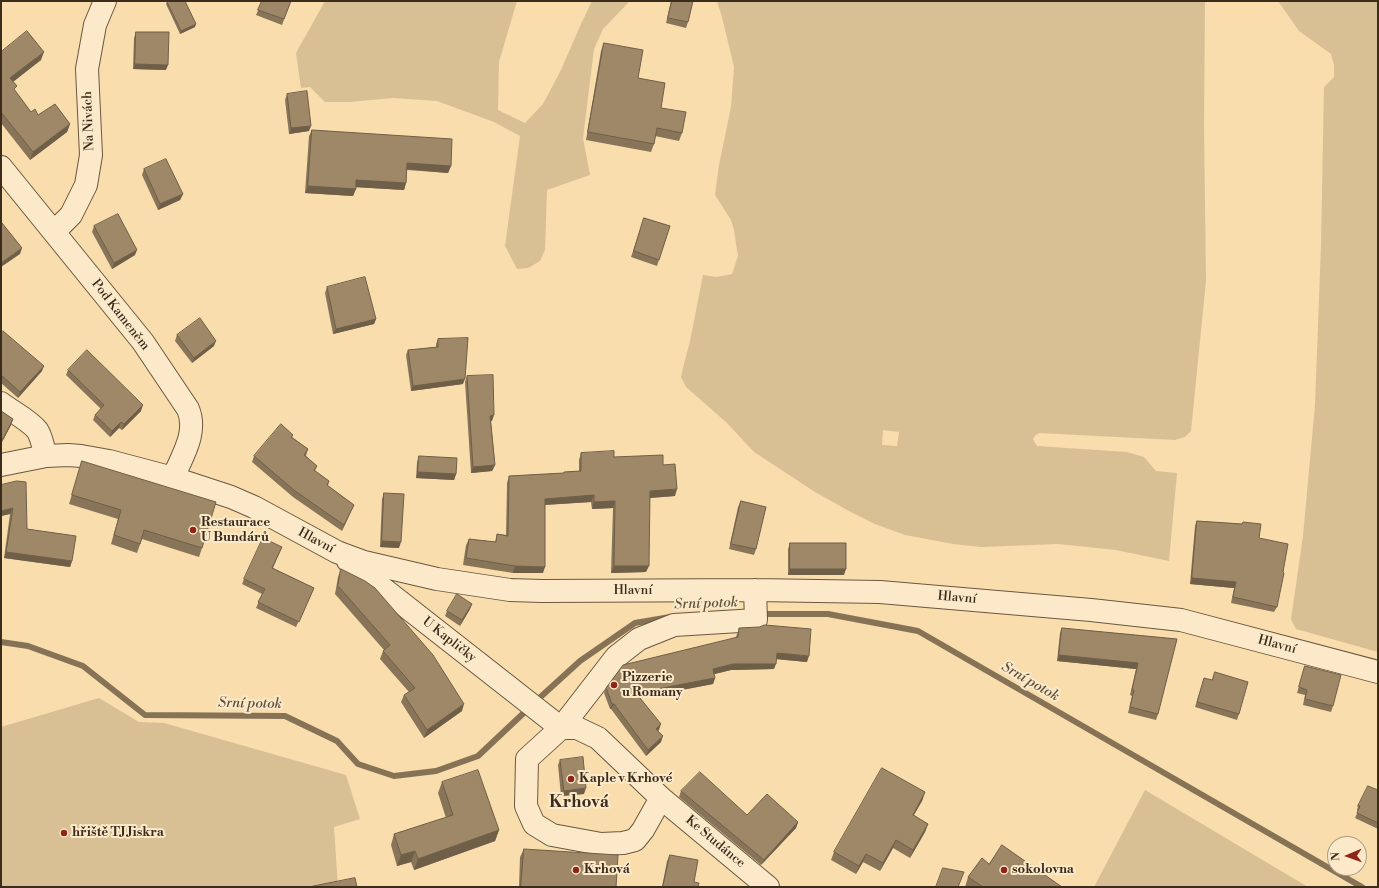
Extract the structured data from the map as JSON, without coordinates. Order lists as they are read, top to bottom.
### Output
{
  "streets": {
    "street": [
      "Na Nivách",
      "Pod Kameněm",
      "Hlavní",
      "U Kapličky",
      "Ke Studánce"
    ]
  },
  "crossings": [
    ["Na Nivách", "Pod Kameněm"],
    ["Pod Kameněm", "Hlavní"],
    ["Hlavní", "U Kapličky"],
    ["U Kapličky", "Ke Studánce"]
  ],
  "districts": ["Krhová"],
  "water": ["Srní potok"],
  "places": [
    "Restaurace U Bundárů",
    "Pizzerie u Romany",
    "Kaple v Krhové",
    "hřiště TJ Jiskra",
    "Krhová",
    "sokolovna"
  ],
  "north": "left"
}
